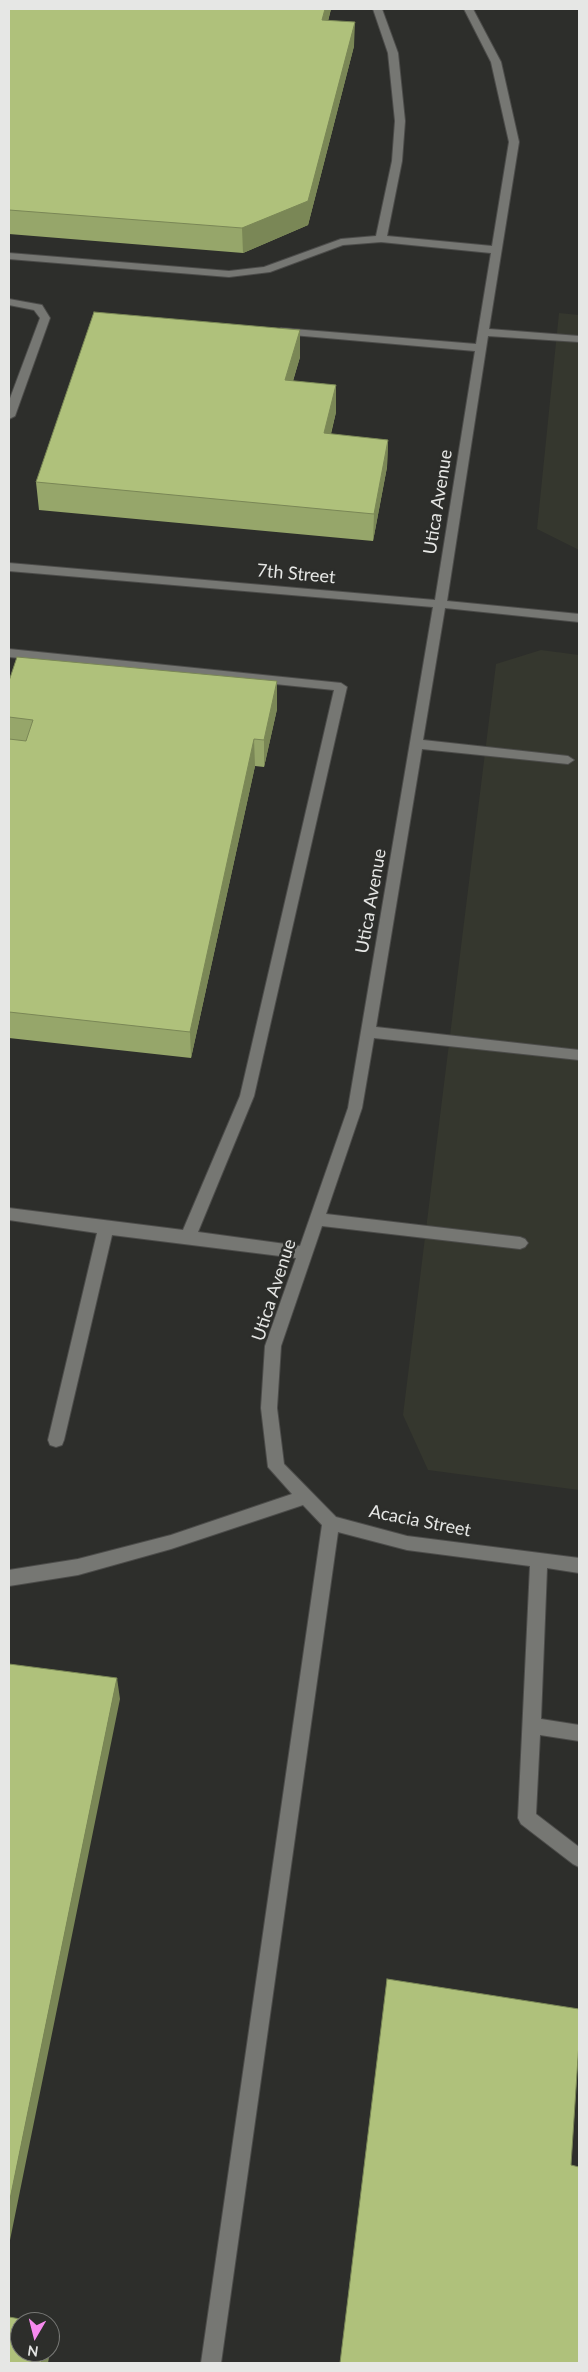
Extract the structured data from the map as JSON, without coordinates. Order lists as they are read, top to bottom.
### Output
{
  "streets": {
    "street": ["Utica Avenue", "7th Street", "Acacia Street"]
  },
  "crossings": [
    ["Utica Avenue", "7th Street"]
  ],
  "north": "bottom"
}
